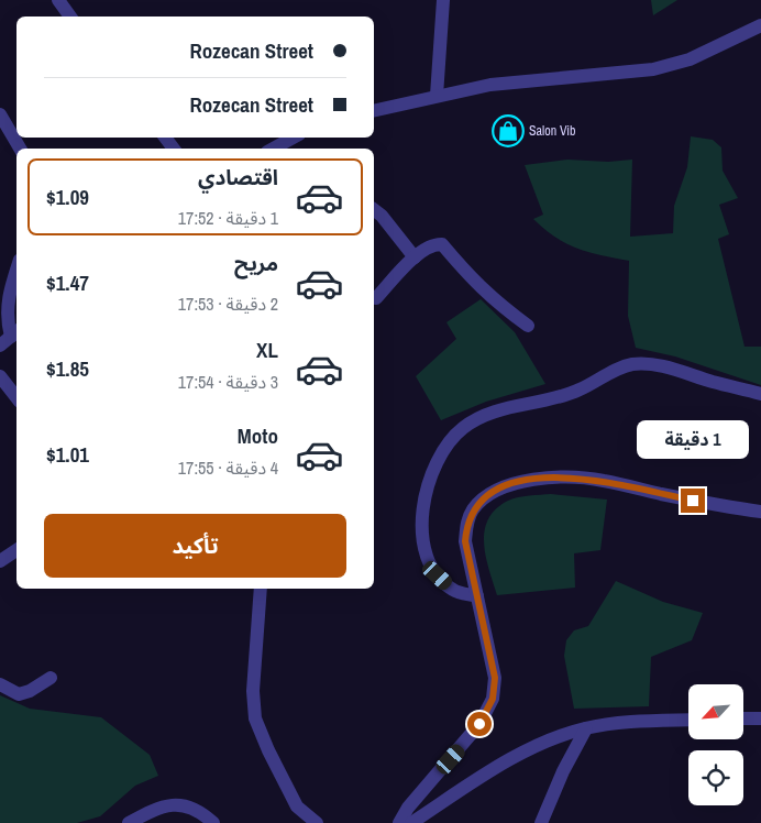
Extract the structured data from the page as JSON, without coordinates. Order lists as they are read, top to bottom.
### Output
{
  "places": {
    "shop": ["Salon Vib"]
  },
  "north": "bottom left",
  "page": {
    "banner": ["Rozecan Street", "Rozecan Street"],
    "list": [
      {
        "name": "اقتصادي",
        "note": "1 دقيقة · 17:52",
        "value": "$1.09"
      },
      {
        "name": "مريح",
        "note": "2 دقيقة · 17:53",
        "value": "$1.47"
      },
      {
        "name": "XL",
        "note": "3 دقيقة · 17:54",
        "value": "$1.85"
      },
      {
        "name": "Moto",
        "note": "4 دقيقة · 17:55",
        "value": "$1.01"
      }
    ],
    "bubble": "1 دقيقة",
    "buttons": "تأكيد"
  }
}
